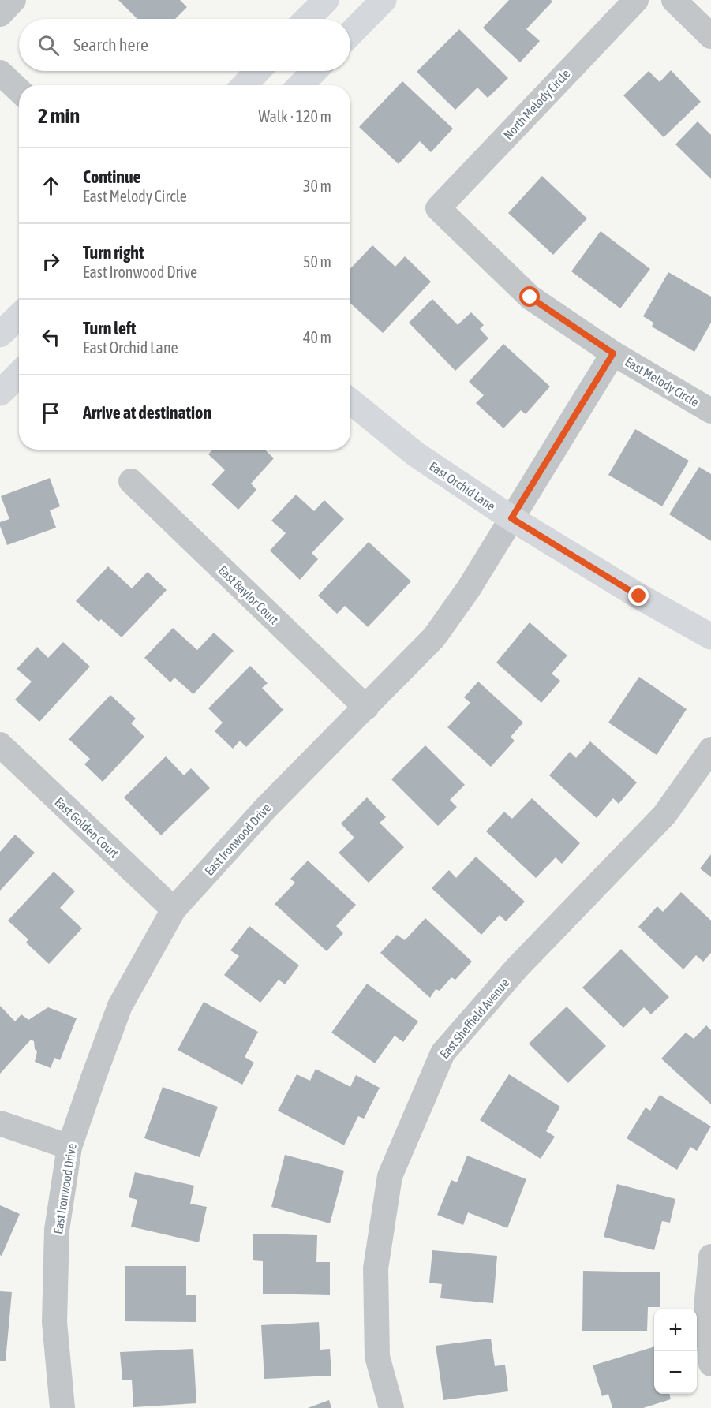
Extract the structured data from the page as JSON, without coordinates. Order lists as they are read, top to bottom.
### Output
{
  "streets": {
    "street": [
      "North Melody Circle",
      "East Melody Circle",
      "East Orchid Lane",
      "East Baylor Court",
      "East Golden Court",
      "East Ironwood Drive",
      "East Sheffield Avenue"
    ]
  },
  "crossings": [
    ["North Melody Circle", "East Melody Circle"],
    ["East Melody Circle", "East Ironwood Drive"],
    ["East Orchid Lane", "East Ironwood Drive"],
    ["East Baylor Court", "East Ironwood Drive"],
    ["East Golden Court", "East Ironwood Drive"]
  ],
  "page": {
    "search": "Search here",
    "heading": ["2 min", "Walk · 120 m"],
    "list": [
      ["Continue", "East Melody Circle", "30 m"],
      ["Turn right", "East Ironwood Drive", "50 m"],
      ["Turn left", "East Orchid Lane", "40 m"],
      "Arrive at destination"
    ],
    "map_buttons": ["+", "−"]
  }
}
